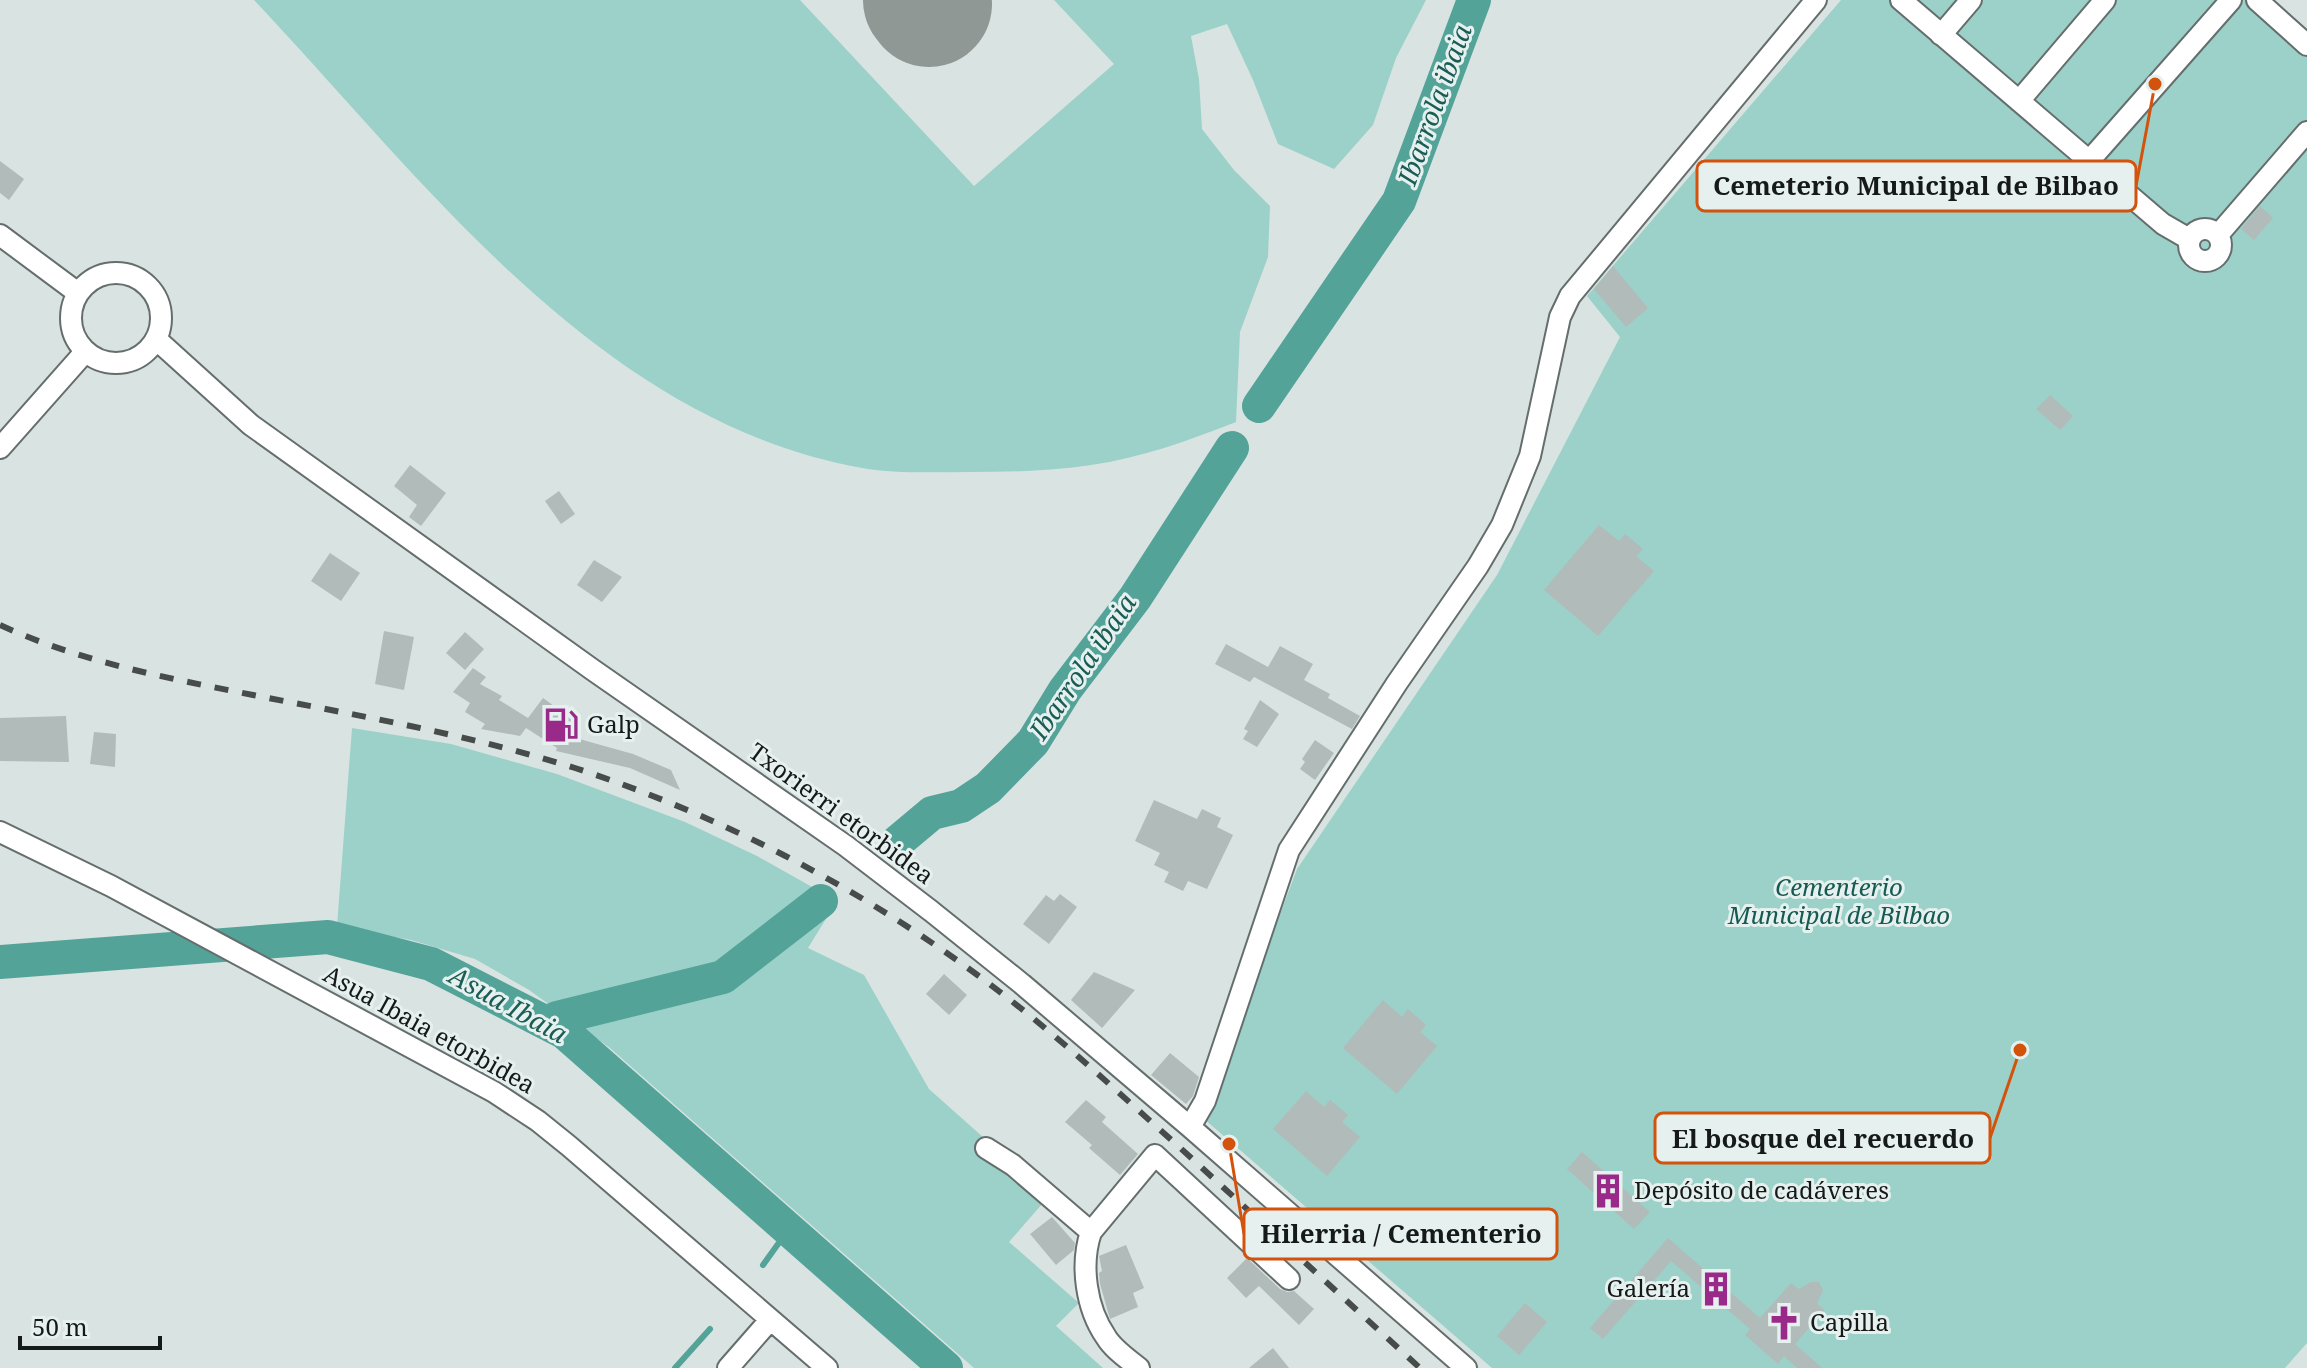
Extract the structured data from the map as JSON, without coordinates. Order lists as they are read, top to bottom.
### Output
{
  "streets": {
    "street": ["Txorierri etorbidea", "Asua Ibaia etorbidea"]
  },
  "water": ["Ibarrola ibaia", "Asua Ibaia"],
  "parks": ["Cementerio Municipal de Bilbao"],
  "places": {
    "other": ["Cemeterio Municipal de Bilbao", "El bosque del recuerdo", "Hilerria / Cementerio"],
    "fuel station": ["Galp"],
    "building": ["Depósito de cadáveres", "Galería"],
    "church": ["Capilla"]
  },
  "scale_bar": "50 m"
}
